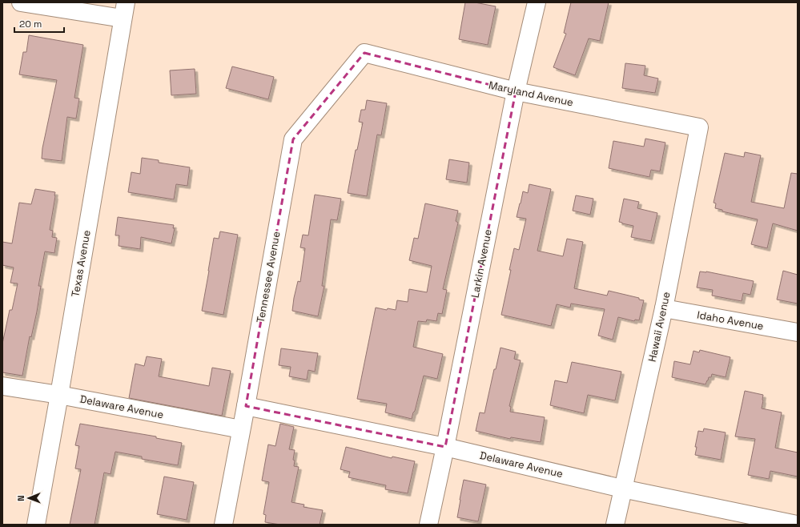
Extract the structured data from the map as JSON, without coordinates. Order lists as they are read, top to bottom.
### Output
{
  "streets": {
    "street": [
      "Maryland Avenue",
      "Texas Avenue",
      "Larkin Avenue",
      "Tennessee Avenue",
      "Idaho Avenue",
      "Hawaii Avenue",
      "Delaware Avenue"
    ]
  },
  "crossings": [
    ["Maryland Avenue", "Larkin Avenue"],
    ["Maryland Avenue", "Tennessee Avenue"],
    ["Maryland Avenue", "Hawaii Avenue"],
    ["Texas Avenue", "Delaware Avenue"],
    ["Larkin Avenue", "Delaware Avenue"],
    ["Tennessee Avenue", "Delaware Avenue"],
    ["Idaho Avenue", "Hawaii Avenue"],
    ["Hawaii Avenue", "Delaware Avenue"]
  ],
  "scale_bar": "20 m",
  "north": "left"
}
